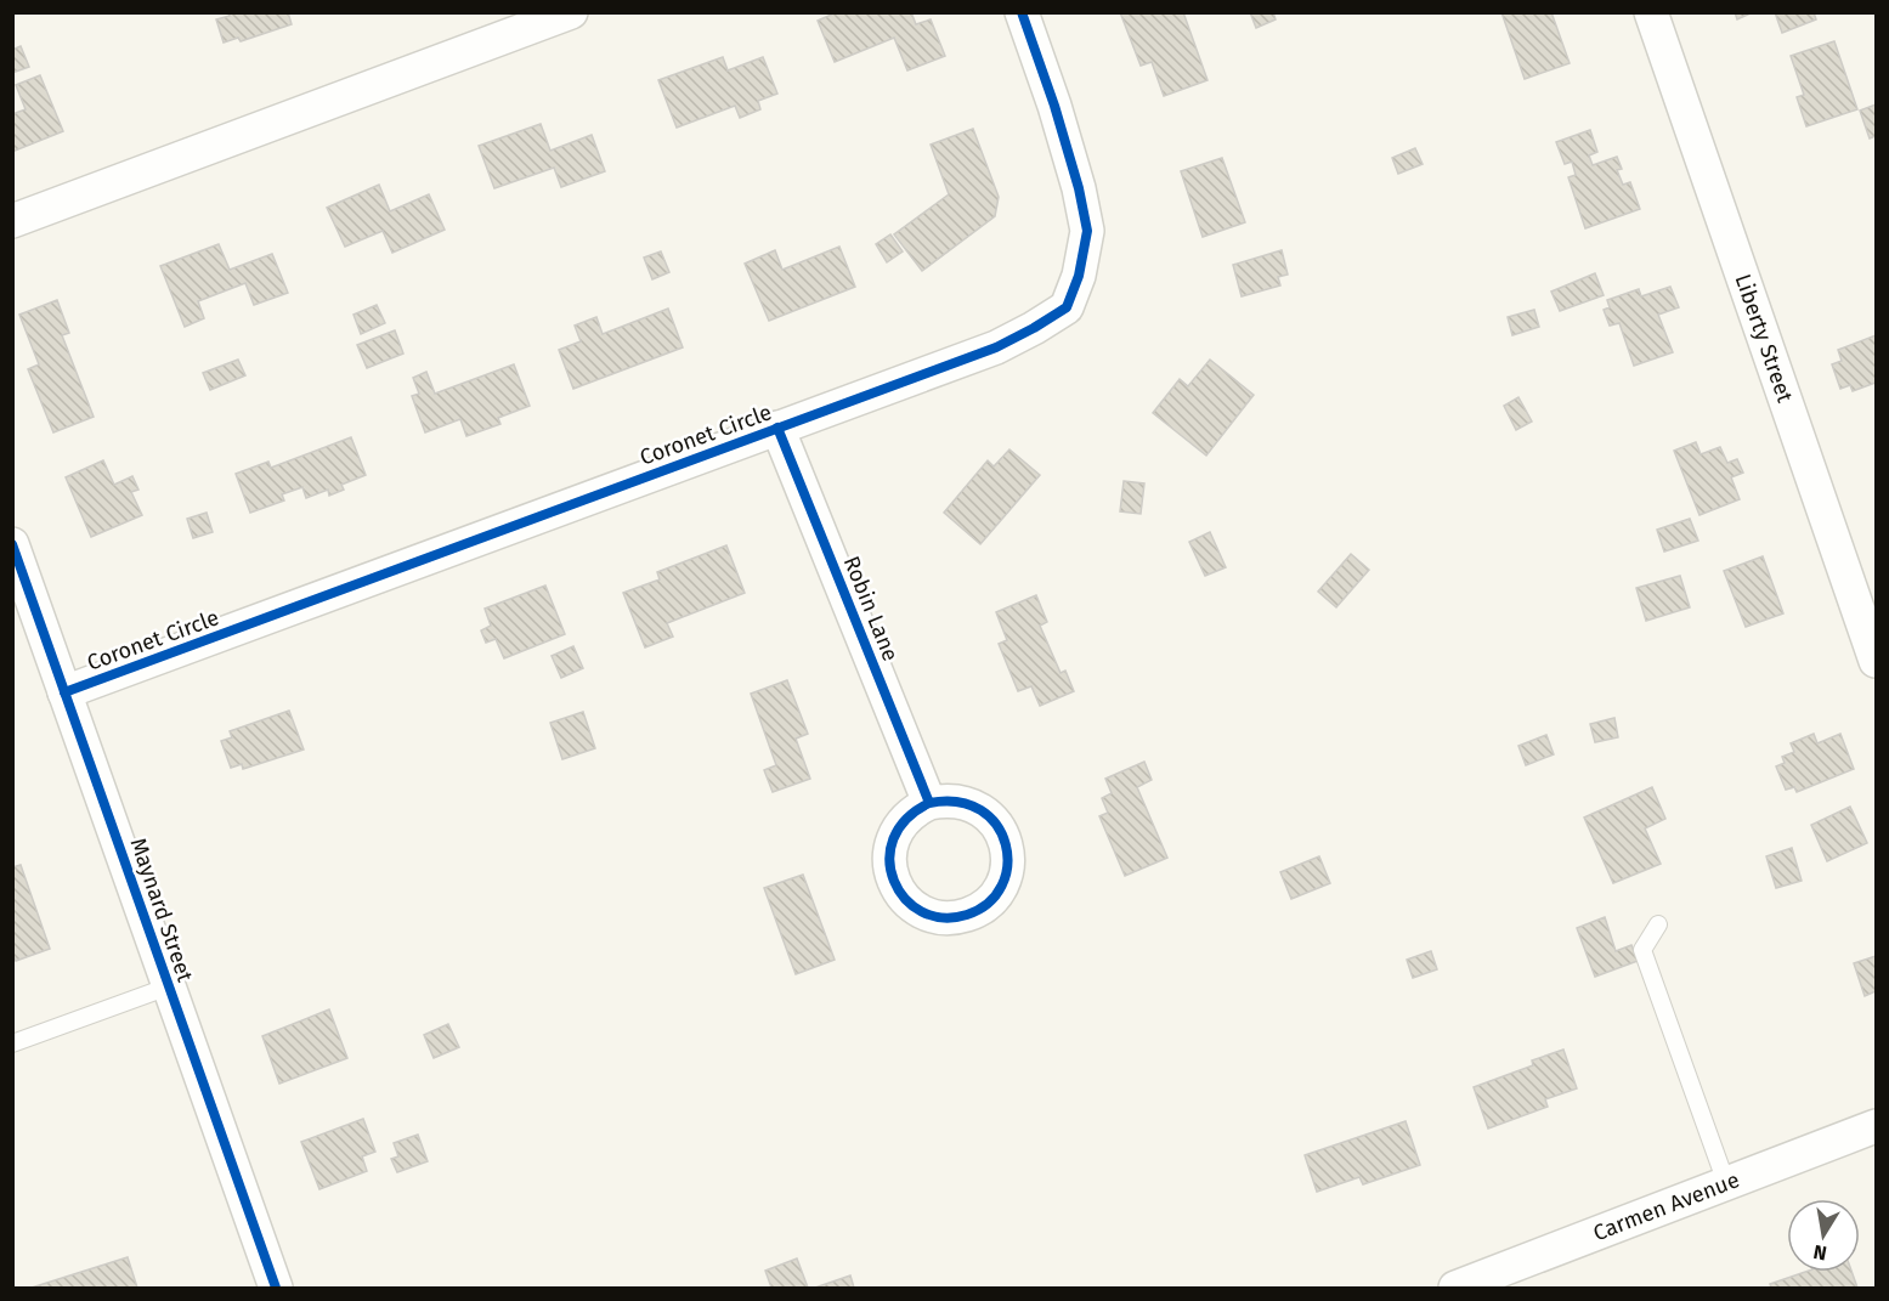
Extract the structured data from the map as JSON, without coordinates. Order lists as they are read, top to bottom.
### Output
{
  "streets": {
    "street": [
      "Liberty Street",
      "Coronet Circle",
      "Robin Lane",
      "Maynard Street",
      "Carmen Avenue"
    ]
  },
  "crossings": [
    ["Coronet Circle", "Robin Lane"],
    ["Coronet Circle", "Maynard Street"]
  ],
  "north": "bottom"
}
